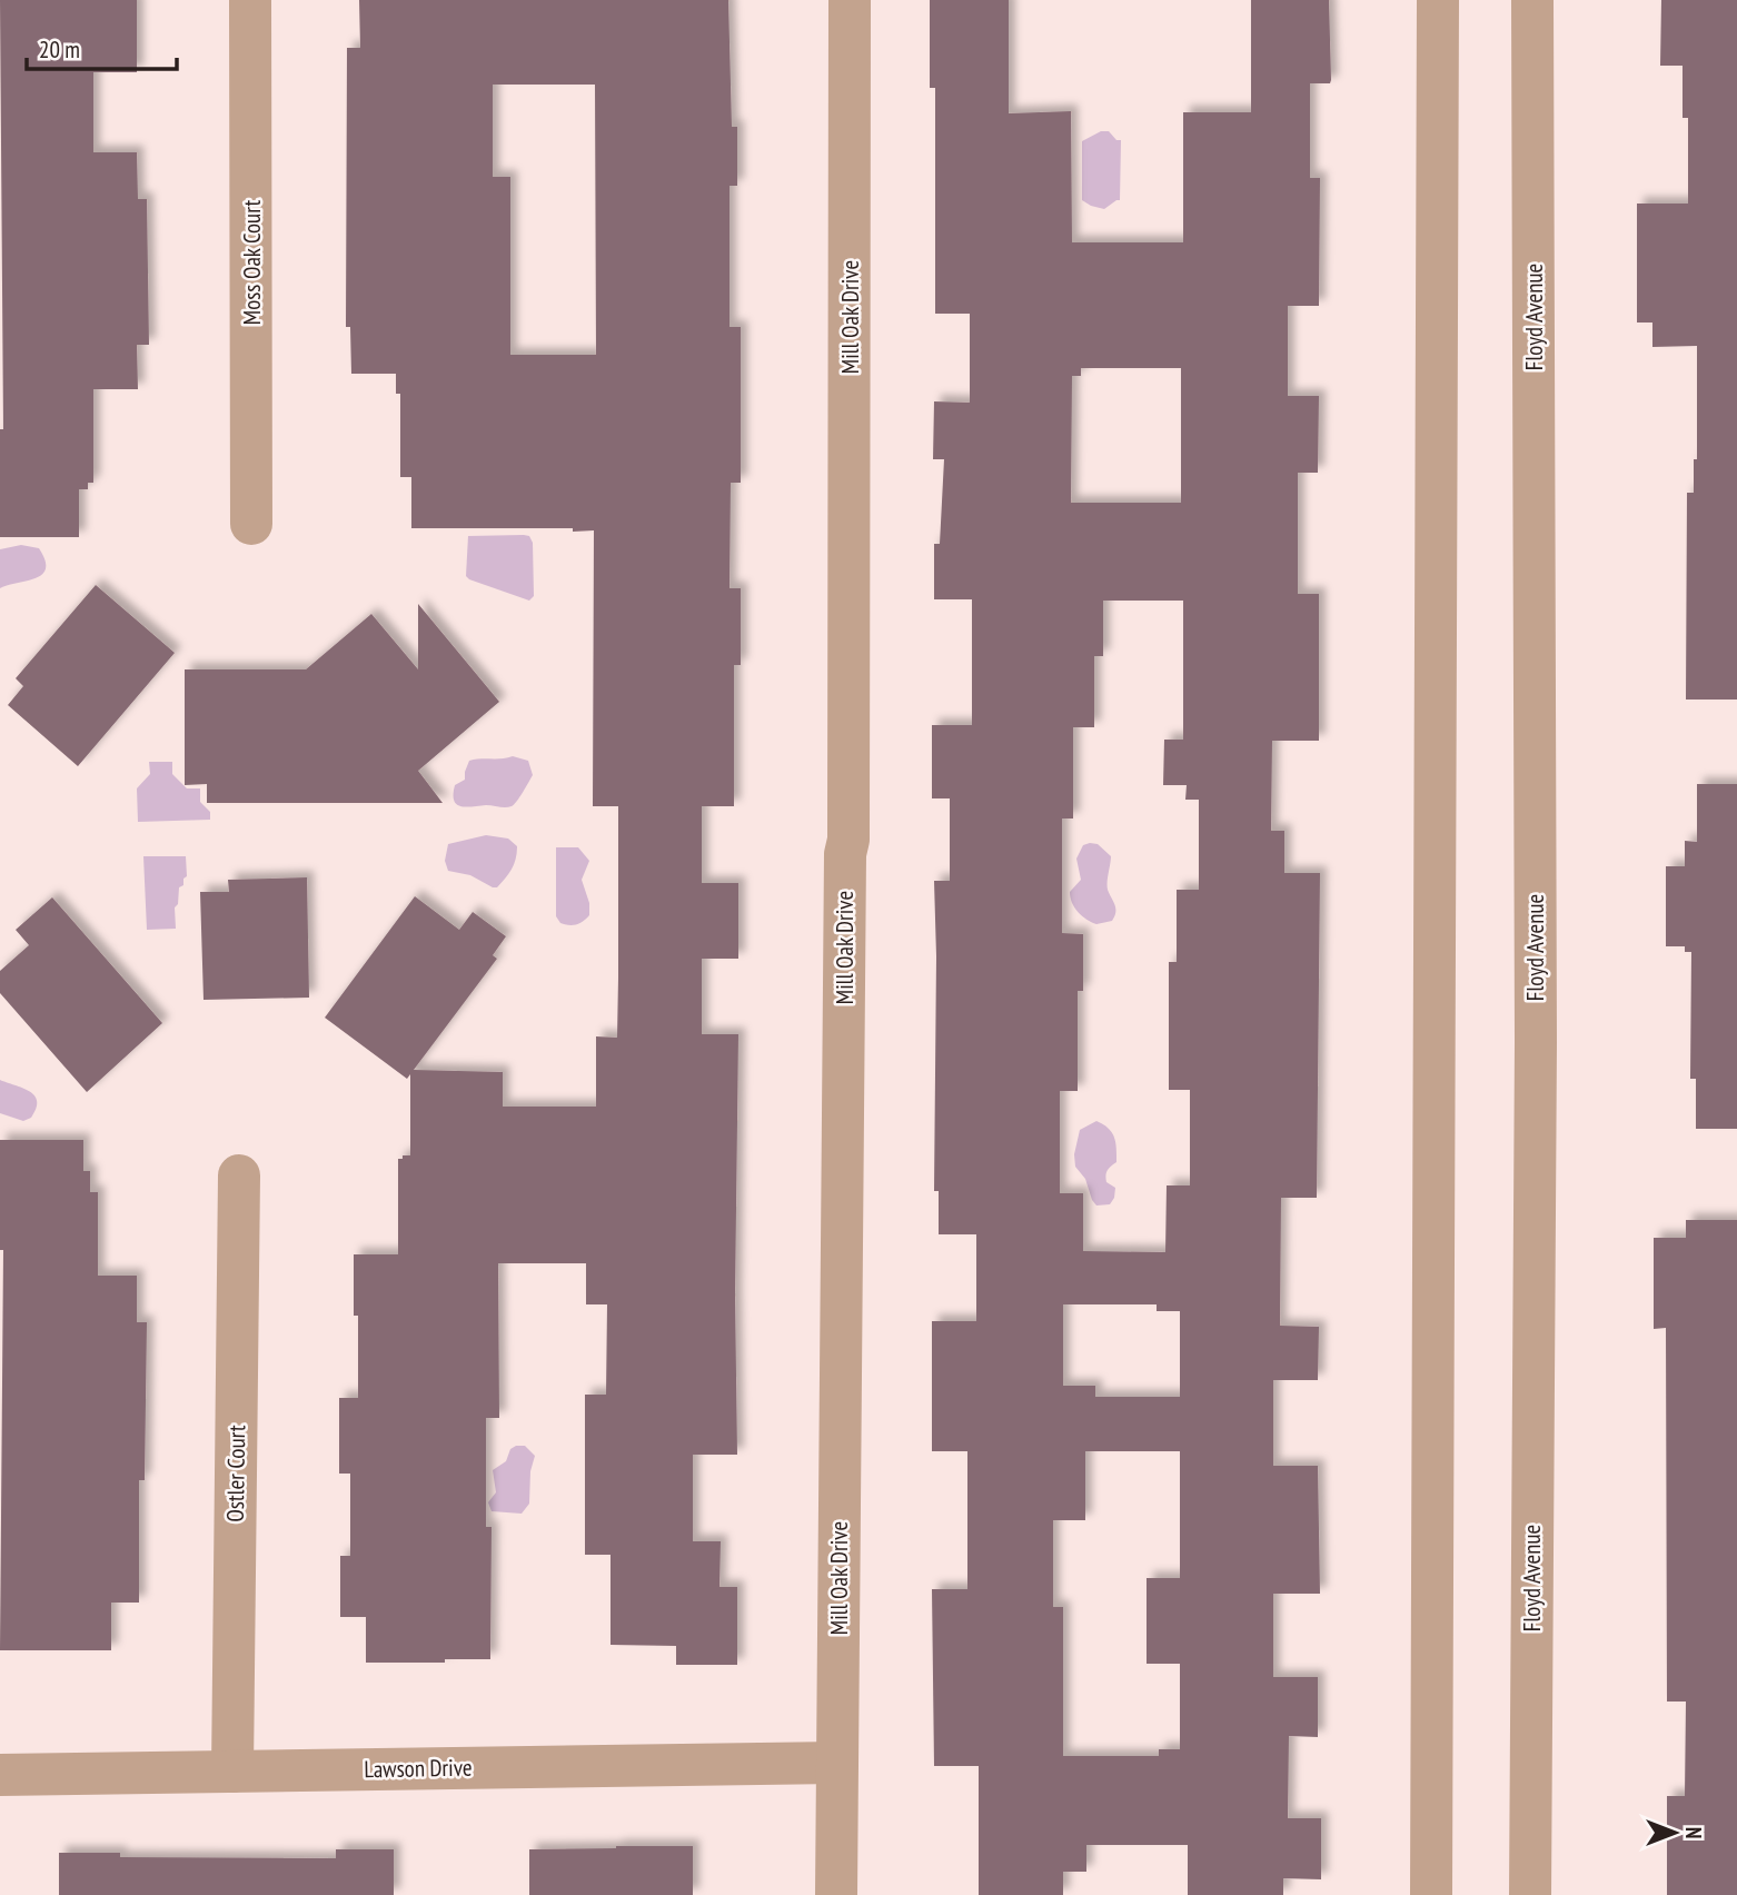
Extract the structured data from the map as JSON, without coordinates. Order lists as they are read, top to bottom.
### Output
{
  "streets": {
    "street": [
      "Moss Oak Court",
      "Mill Oak Drive",
      "Floyd Avenue",
      "Ostler Court",
      "Lawson Drive"
    ]
  },
  "crossings": [
    ["Mill Oak Drive", "Lawson Drive"],
    ["Ostler Court", "Lawson Drive"]
  ],
  "scale_bar": "20 m",
  "north": "right"
}
